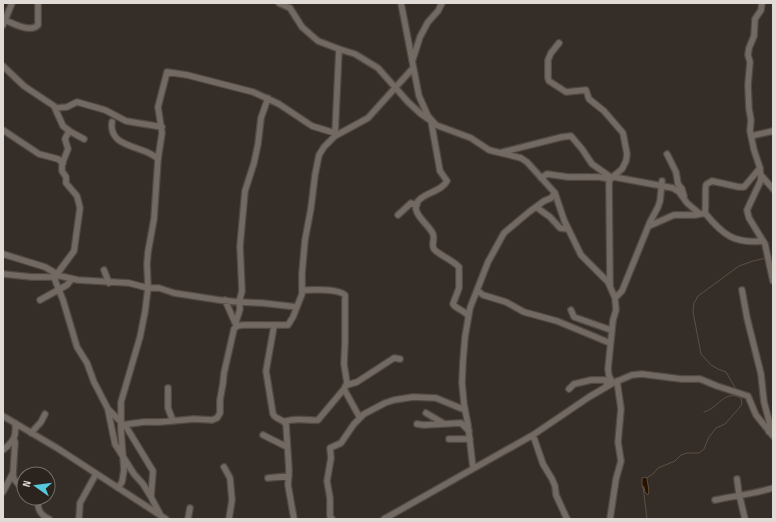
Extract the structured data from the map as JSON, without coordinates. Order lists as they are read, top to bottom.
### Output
{
  "north": "left"
}
